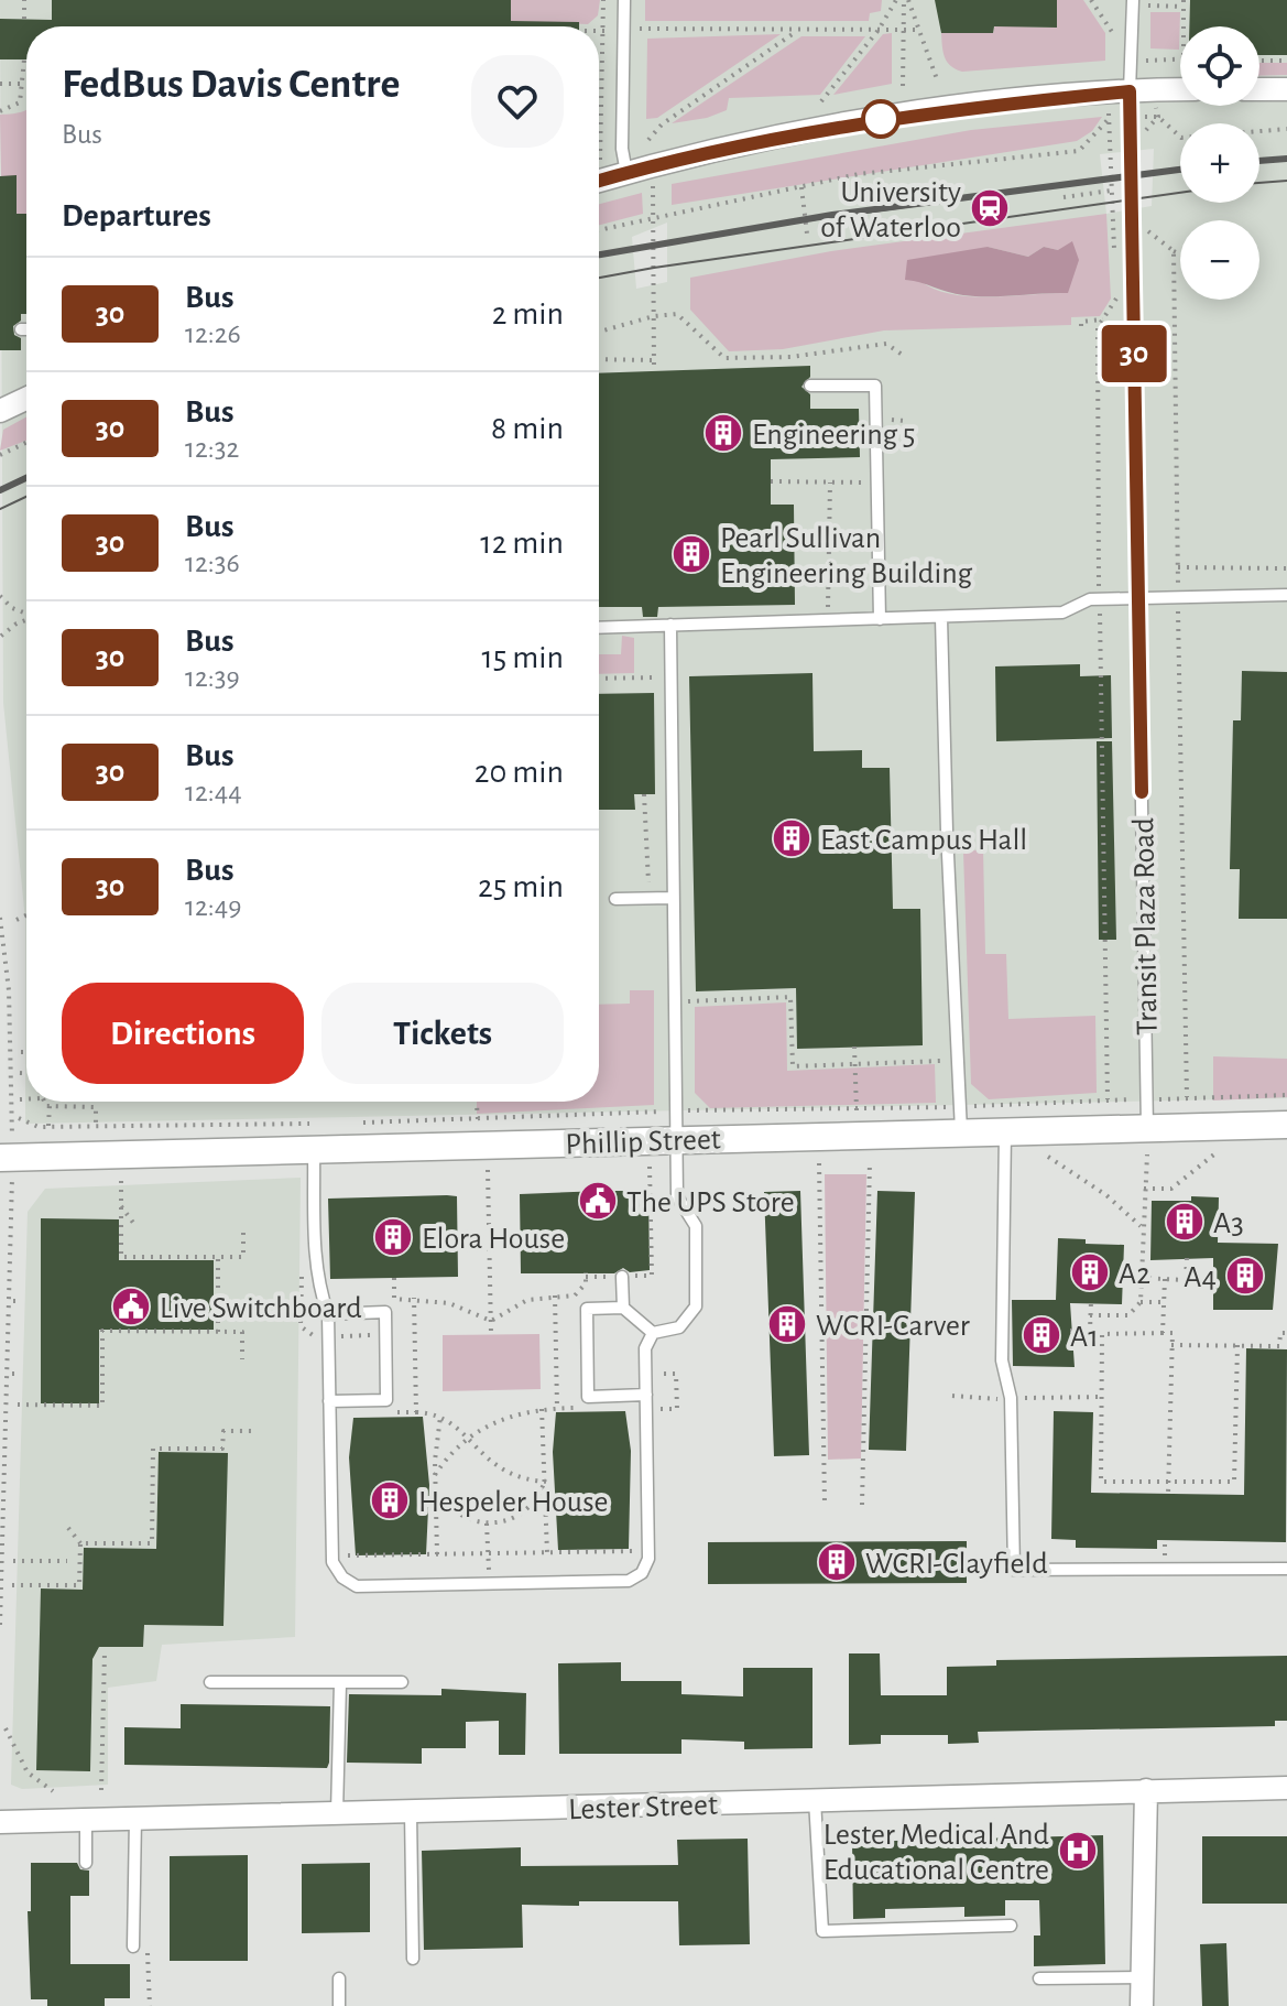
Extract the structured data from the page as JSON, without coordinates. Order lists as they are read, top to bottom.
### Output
{
  "streets": {
    "street": ["Phillip Street", "Lester Street"],
    "lane": ["Transit Plaza Road"]
  },
  "crossings": [
    ["Transit Plaza Road", "Phillip Street"]
  ],
  "places": {
    "station": ["University of Waterloo"],
    "building": [
      "Engineering 5",
      "Pearl Sullivan Engineering Building",
      "East Campus Hall",
      "A3",
      "Elora House",
      "A2",
      "A4",
      "WCRI-Carver",
      "A1",
      "Hespeler House",
      "WCRI-Clayfield"
    ],
    "public building": ["The UPS Store", "Live Switchboard"],
    "hospital": ["Lester Medical And Educational Centre"]
  },
  "lines": ["bus line 30"],
  "page": {
    "on_map": "30",
    "map_buttons": ["+", "−"],
    "heading": [
      ["FedBus Davis Centre", "Bus"],
      "Departures"
    ],
    "list": [
      {
        "mark": "30",
        "name": "Bus",
        "note": "12:26",
        "value": "2 min"
      },
      {
        "mark": "30",
        "name": "Bus",
        "note": "12:32",
        "value": "8 min"
      },
      {
        "mark": "30",
        "name": "Bus",
        "note": "12:36",
        "value": "12 min"
      },
      {
        "mark": "30",
        "name": "Bus",
        "note": "12:39",
        "value": "15 min"
      },
      {
        "mark": "30",
        "name": "Bus",
        "note": "12:44",
        "value": "20 min"
      },
      {
        "mark": "30",
        "name": "Bus",
        "note": "12:49",
        "value": "25 min"
      }
    ],
    "buttons": ["Directions", "Tickets"]
  }
}
